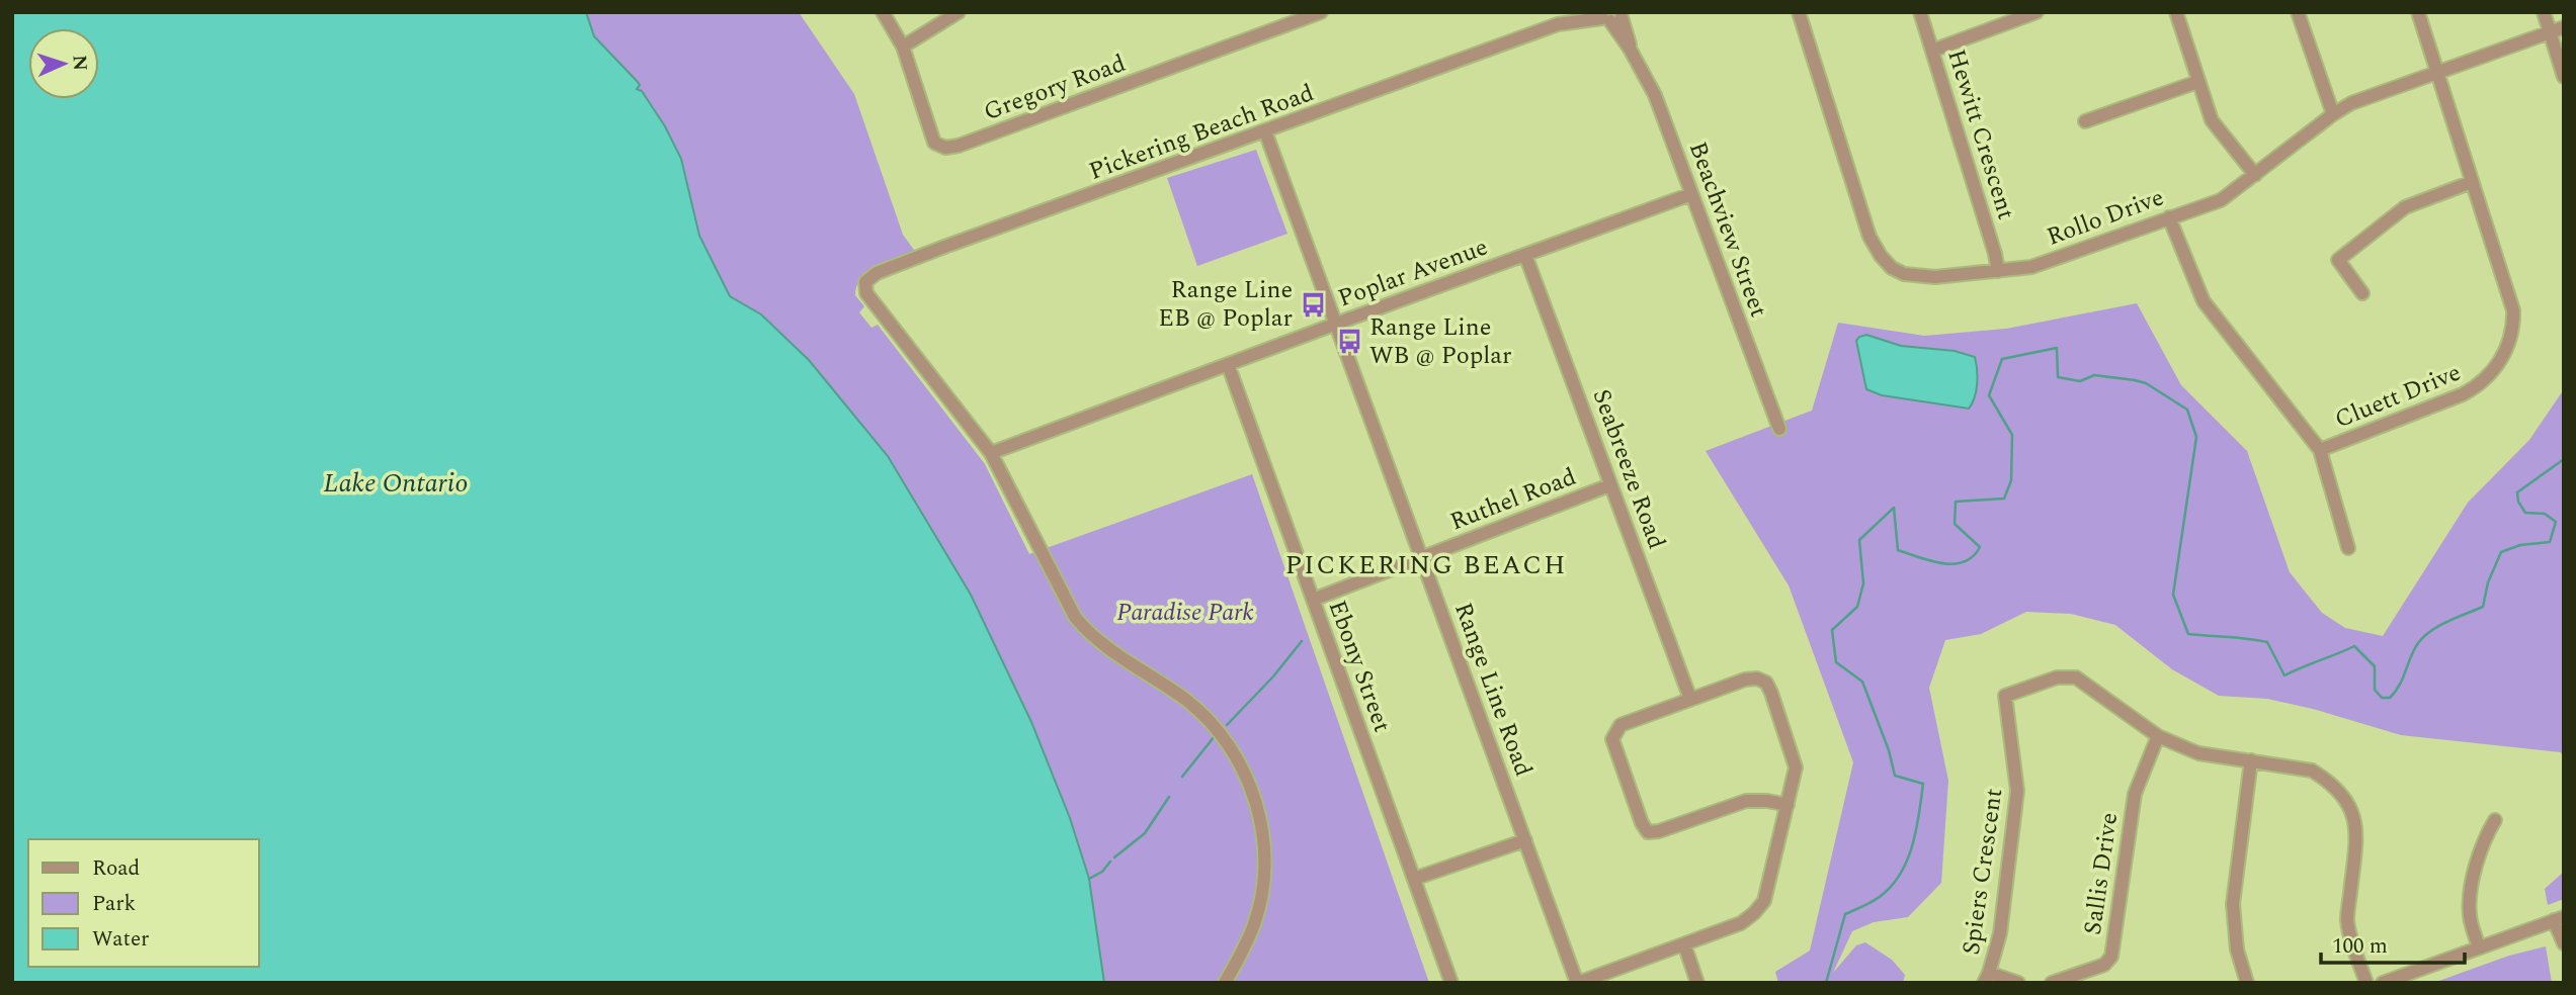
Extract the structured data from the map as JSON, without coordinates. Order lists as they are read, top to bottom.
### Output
{
  "streets": {
    "street": [
      "Gregory Road",
      "Pickering Beach Road",
      "Hewitt Crescent",
      "Rollo Drive",
      "Beachview Street",
      "Poplar Avenue",
      "Cluett Drive",
      "Seabreeze Road",
      "Ruthel Road",
      "Ebony Street",
      "Range Line Road",
      "Spiers Crescent",
      "Sallis Drive"
    ]
  },
  "crossings": [
    ["Pickering Beach Road", "Beachview Street"],
    ["Pickering Beach Road", "Poplar Avenue"],
    ["Pickering Beach Road", "Range Line Road"],
    ["Hewitt Crescent", "Rollo Drive"],
    ["Rollo Drive", "Cluett Drive"],
    ["Beachview Street", "Poplar Avenue"],
    ["Poplar Avenue", "Seabreeze Road"],
    ["Poplar Avenue", "Ebony Street"],
    ["Poplar Avenue", "Range Line Road"],
    ["Seabreeze Road", "Ruthel Road"],
    ["Ruthel Road", "Ebony Street"],
    ["Ruthel Road", "Range Line Road"],
    ["Spiers Crescent", "Sallis Drive"]
  ],
  "districts": ["PICKERING BEACH"],
  "water": ["Lake Ontario"],
  "parks": ["Paradise Park"],
  "places": {
    "bus stop": ["Range Line EB @ Poplar", "Range Line WB @ Poplar"]
  },
  "legend": ["Road", "Park", "Water"],
  "scale_bar": "100 m",
  "north": "right"
}
